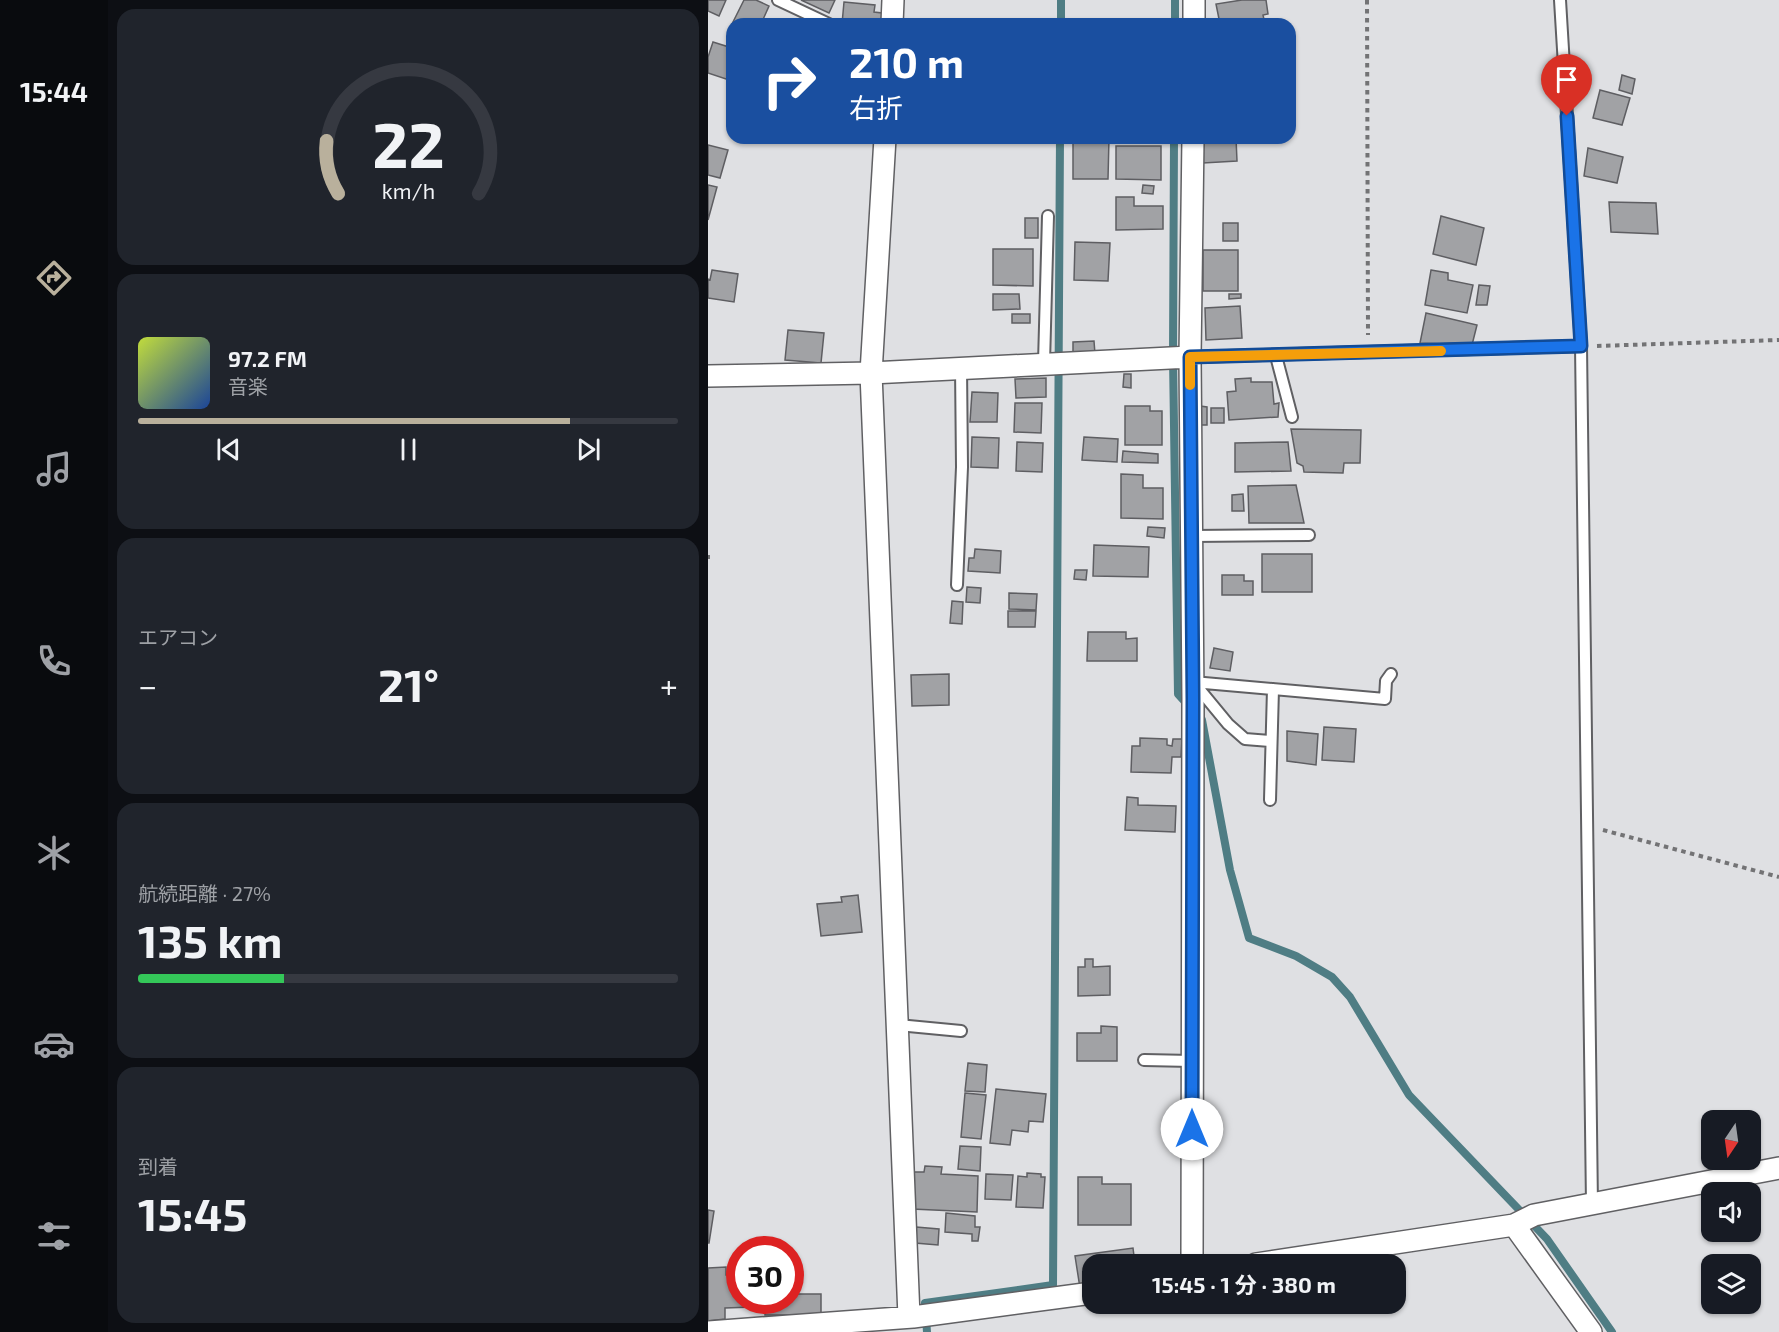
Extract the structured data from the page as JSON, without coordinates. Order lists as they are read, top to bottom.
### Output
{
  "north": "bottom",
  "page": {
    "tabs": "15:44",
    "turn": ["210 m", "右折"],
    "song": ["97.2 FM", "音楽"],
    "tile": [
      "エアコン",
      ["航続距離 · 27%", "135 km"],
      ["到着", "15:45"]
    ],
    "heat": ["−", "21°", "+"],
    "limit": "30",
    "trip": "15:45 · 1 分 · 380 m",
    "gauge": ["22", "km/h"]
  }
}
